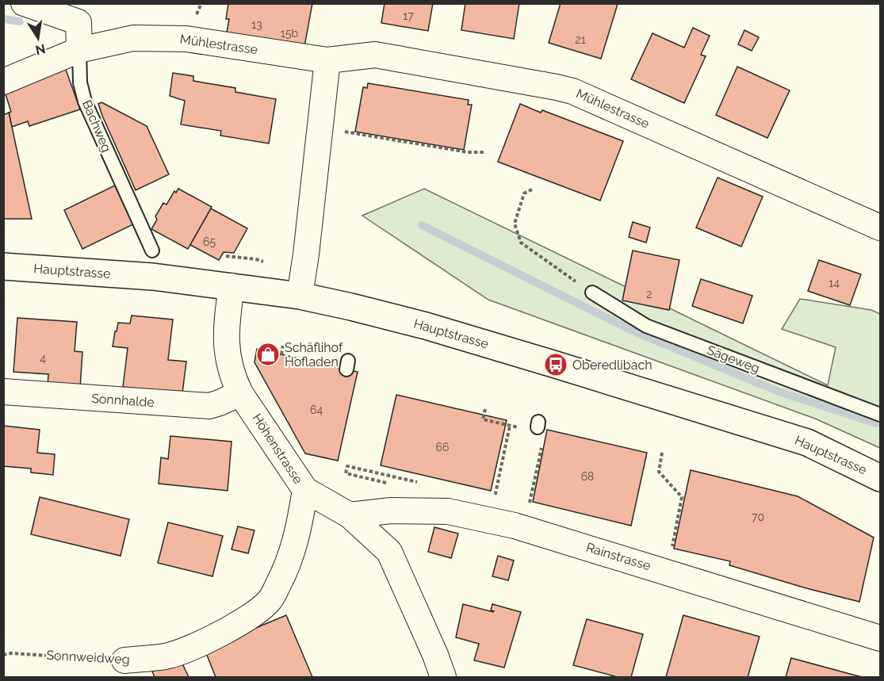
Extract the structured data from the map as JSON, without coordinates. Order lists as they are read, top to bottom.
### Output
{
  "streets": {
    "street": [
      "Mühlestrasse",
      "Bachweg",
      "Hauptstrasse",
      "Sonnhalde",
      "Höhenstrasse",
      "Rainstrasse",
      "Sonnweidweg"
    ],
    "lane": ["Sägeweg"]
  },
  "crossings": [
    ["Mühlestrasse", "Bachweg"],
    ["Hauptstrasse", "Höhenstrasse"],
    ["Sonnhalde", "Höhenstrasse"],
    ["Höhenstrasse", "Rainstrasse"],
    ["Höhenstrasse", "Sonnweidweg"]
  ],
  "places": {
    "shop": ["Schäflihof Hofladen"],
    "bus stop": ["Oberedlibach"]
  },
  "house_numbers": [
    "17",
    "13",
    "15b",
    "21",
    "65",
    "14",
    "2",
    "4",
    "64",
    "66",
    "68",
    "70"
  ],
  "north": "bottom"
}
